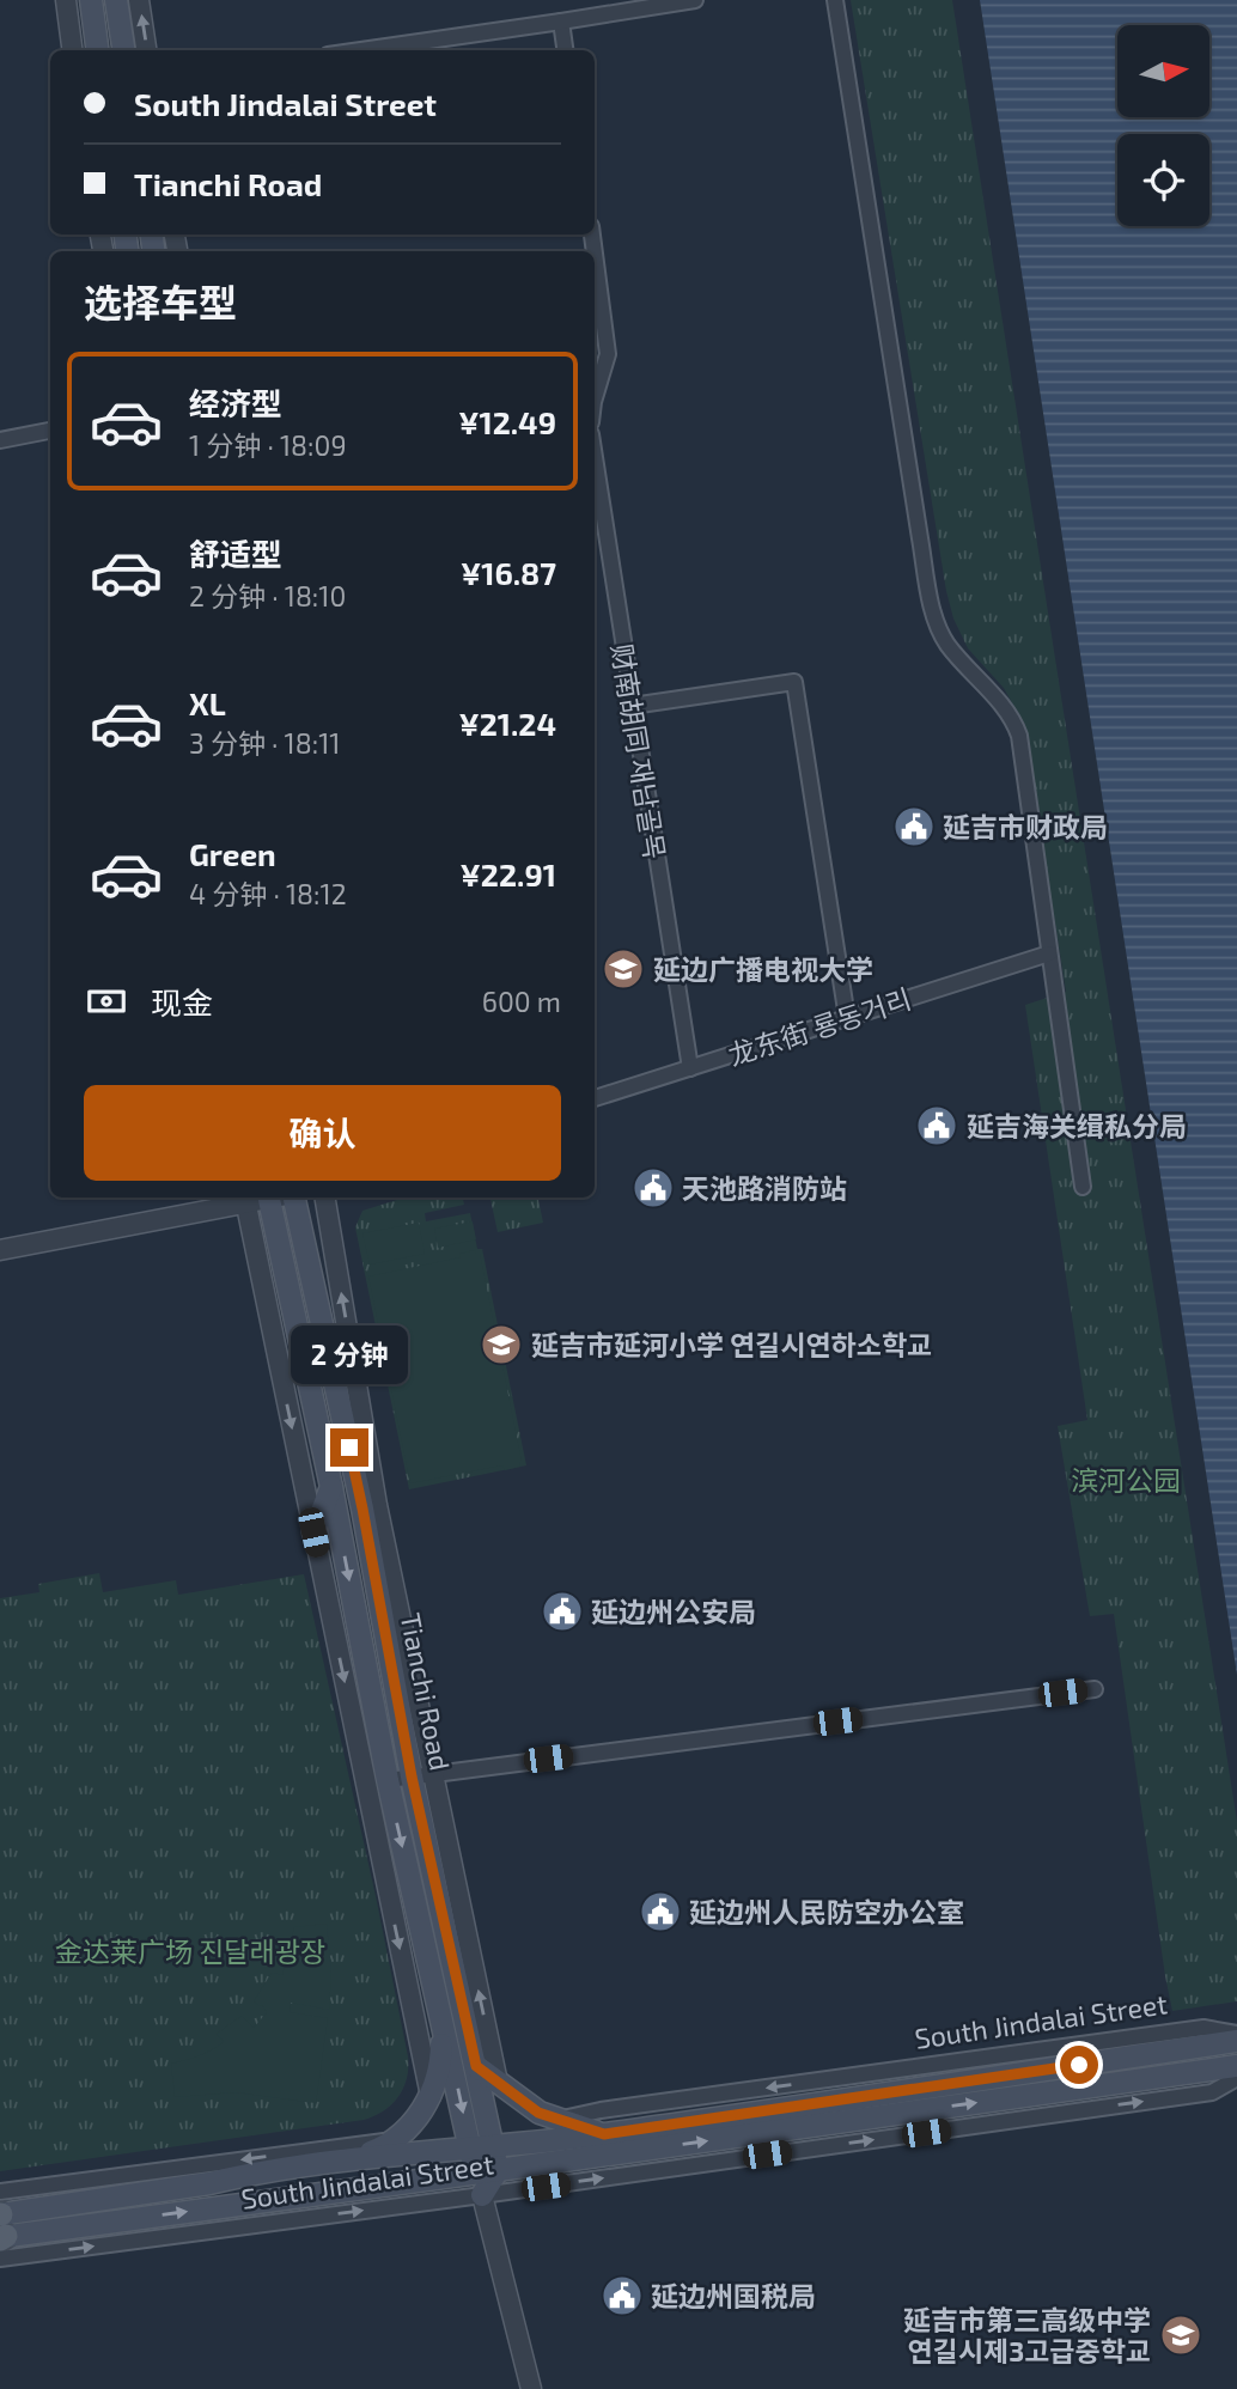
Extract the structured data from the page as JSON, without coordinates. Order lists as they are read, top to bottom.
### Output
{
  "streets": {
    "main road": ["Tianchi Road", "South Jindalai Street"],
    "street": ["财南胡同 재남골목", "龙东街 룡동거리"]
  },
  "crossings": [
    ["财南胡同 재남골목", "龙东街 룡동거리"],
    ["Tianchi Road", "South Jindalai Street"]
  ],
  "parks": ["滨河公园", "金达莱广场 진달래광장"],
  "places": {
    "public building": [
      "延吉市财政局",
      "延吉海关缉私分局",
      "天池路消防站",
      "延边州公安局",
      "延边州人民防空办公室",
      "延边州国税局"
    ],
    "school or university": ["延边广播电视大学", "延吉市延河小学 연길시연하소학교", "延吉市第三高级中学 연길시제3고급중학교"]
  },
  "north": "right",
  "page": {
    "banner": ["South Jindalai Street", "Tianchi Road"],
    "heading": "选择车型",
    "list": [
      {
        "name": "经济型",
        "note": "1 分钟 · 18:09",
        "value": "¥12.49"
      },
      {
        "name": "舒适型",
        "note": "2 分钟 · 18:10",
        "value": "¥16.87"
      },
      {
        "name": "XL",
        "note": "3 分钟 · 18:11",
        "value": "¥21.24"
      },
      {
        "name": "Green",
        "note": "4 分钟 · 18:12",
        "value": "¥22.91"
      }
    ],
    "pay": ["现金", "600 m"],
    "buttons": "确认",
    "bubble": "2 分钟"
  }
}
